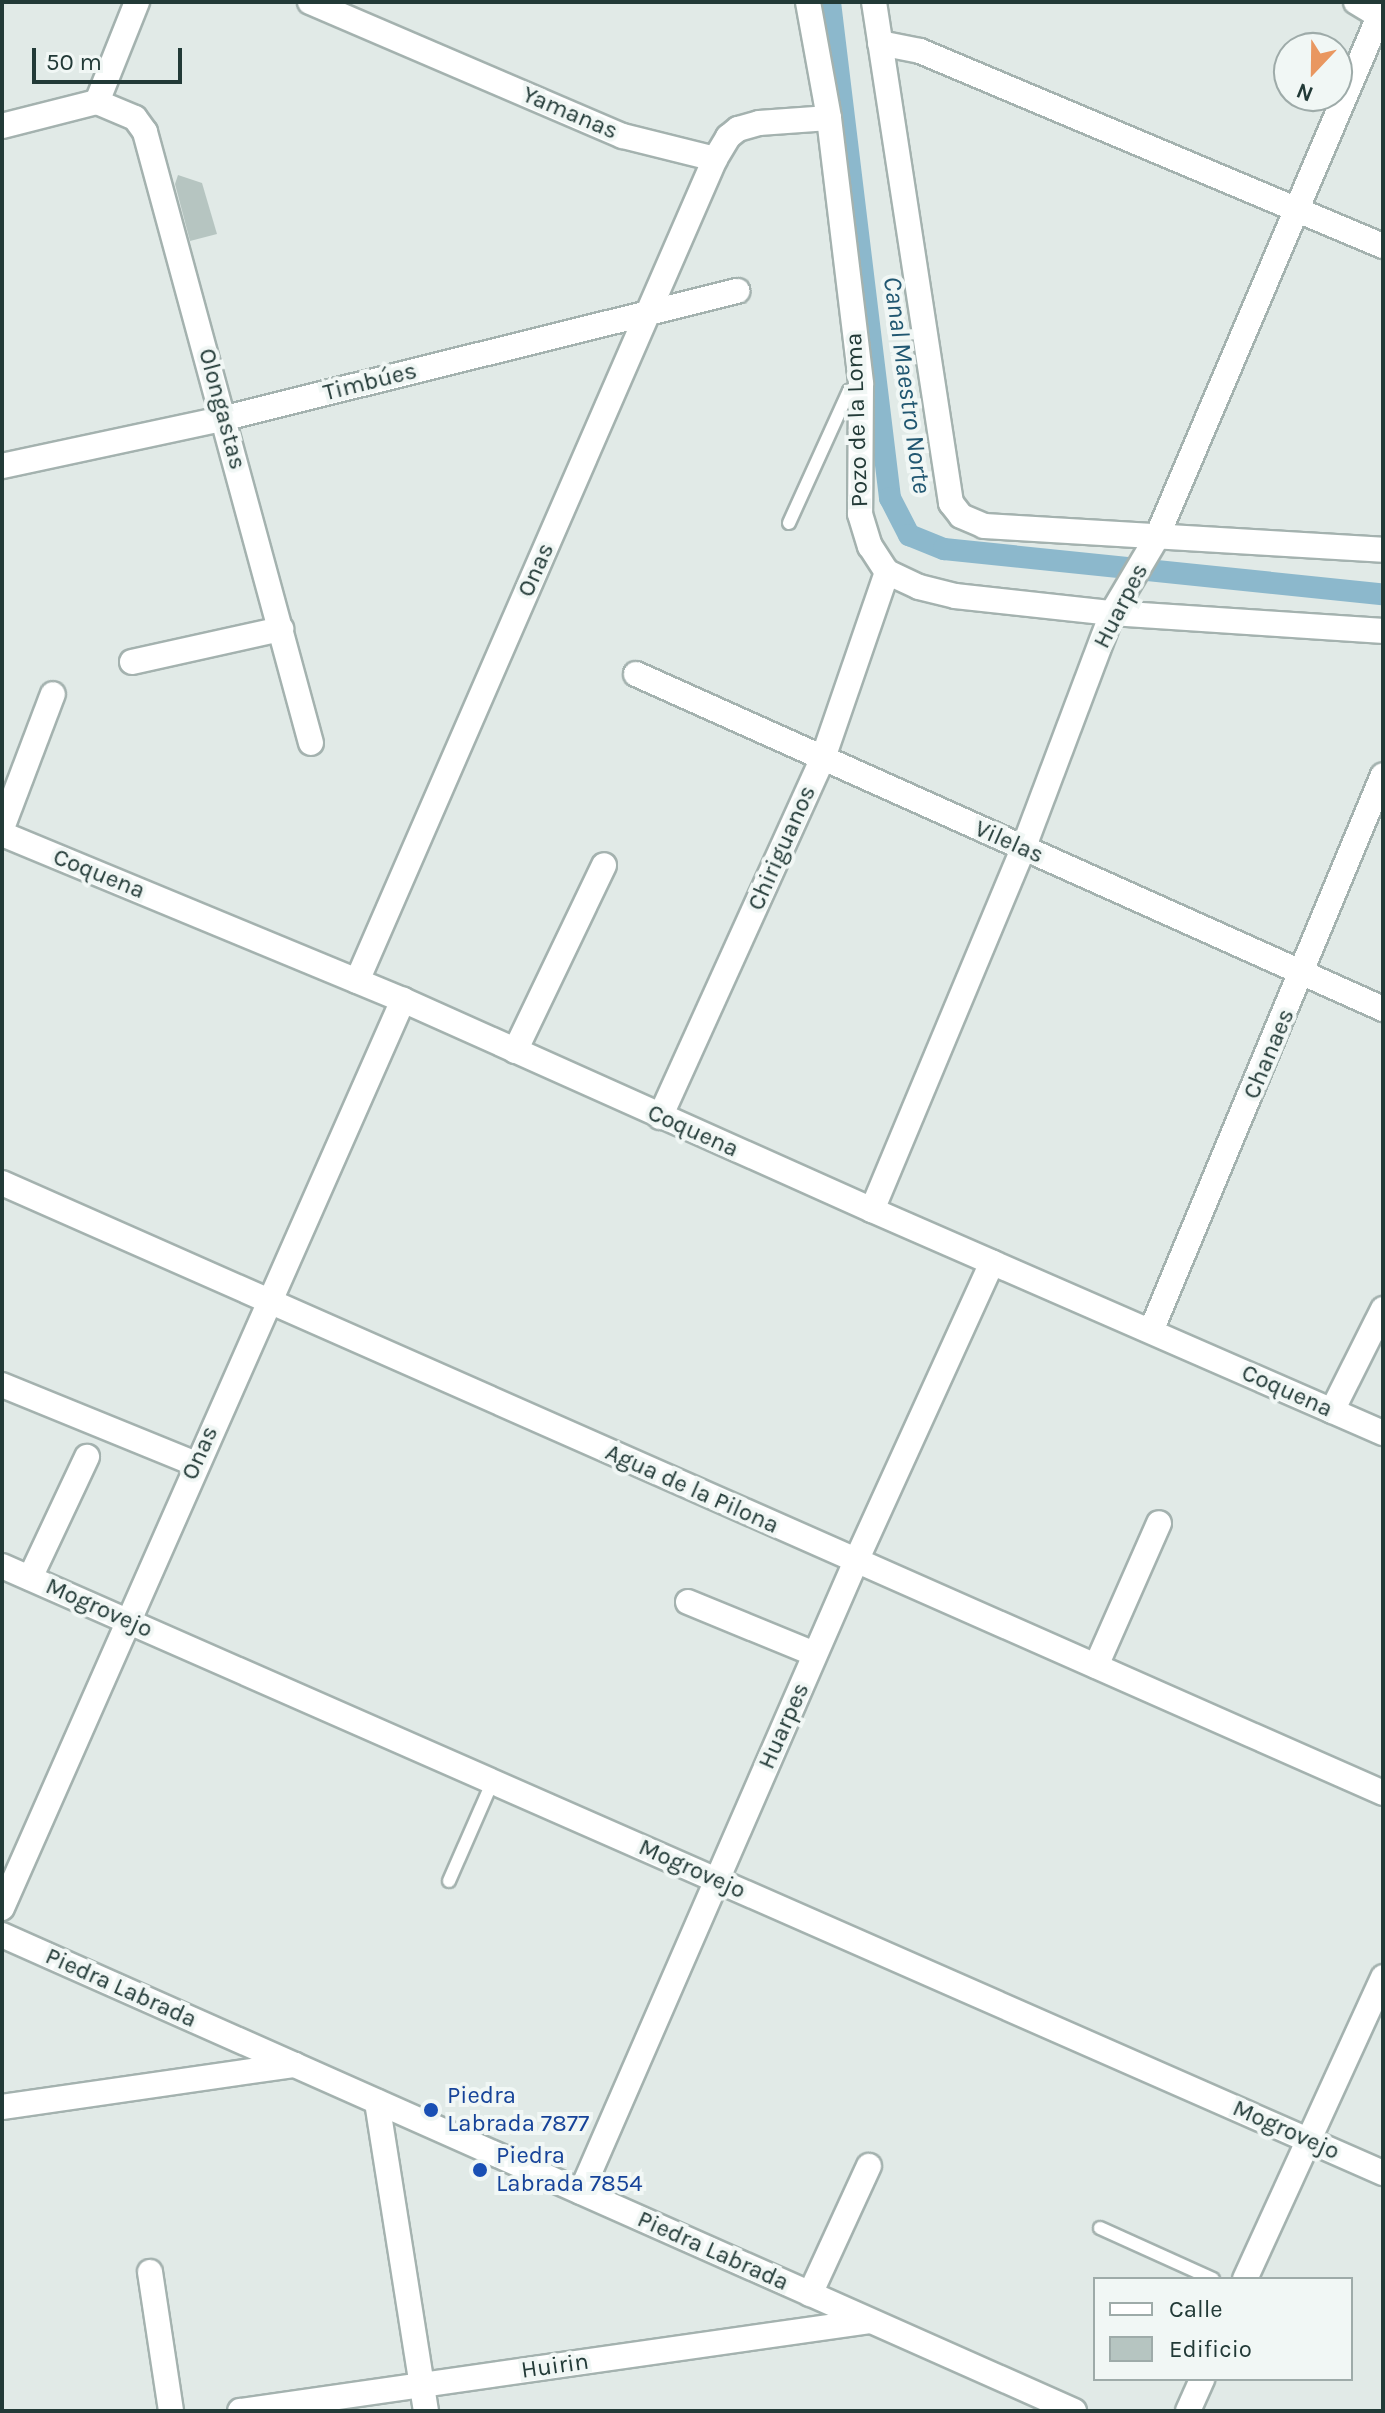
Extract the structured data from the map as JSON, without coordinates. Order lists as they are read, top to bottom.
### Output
{
  "streets": {
    "street": [
      "Yamanas",
      "Timbúes",
      "Olongastas",
      "Pozo de la Loma",
      "Onas",
      "Huarpes",
      "Vilelas",
      "Chiriguanos",
      "Coquena",
      "Chanaes",
      "Agua de la Pilona",
      "Mogrovejo",
      "Piedra Labrada",
      "Huirin"
    ]
  },
  "crossings": [
    ["Yamanas", "Onas"],
    ["Timbúes", "Olongastas"],
    ["Timbúes", "Onas"],
    ["Pozo de la Loma", "Chiriguanos"],
    ["Onas", "Coquena"],
    ["Onas", "Agua de la Pilona"],
    ["Onas", "Mogrovejo"],
    ["Huarpes", "Vilelas"],
    ["Huarpes", "Coquena"],
    ["Huarpes", "Agua de la Pilona"],
    ["Huarpes", "Mogrovejo"],
    ["Huarpes", "Piedra Labrada"],
    ["Vilelas", "Chiriguanos"],
    ["Vilelas", "Chanaes"],
    ["Chiriguanos", "Coquena"],
    ["Coquena", "Chanaes"],
    ["Piedra Labrada", "Huirin"]
  ],
  "water": ["Canal Maestro Norte"],
  "places": ["Piedra Labrada 7877", "Piedra Labrada 7854"],
  "legend": ["Calle", "Edificio"],
  "scale_bar": "50 m",
  "north": "bottom"
}
